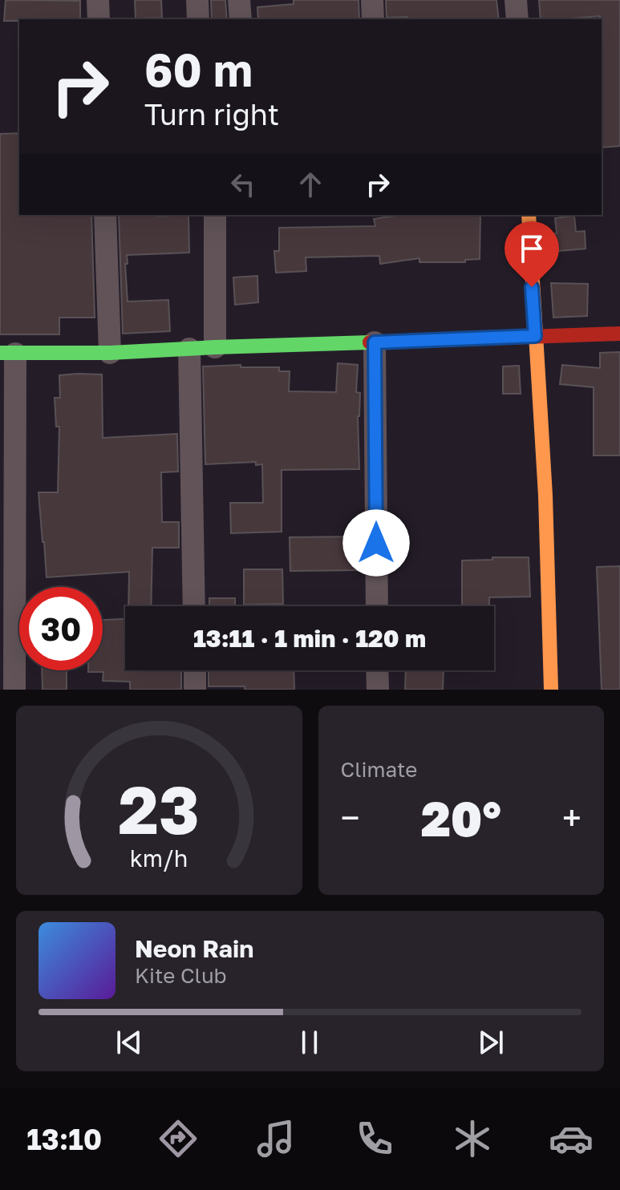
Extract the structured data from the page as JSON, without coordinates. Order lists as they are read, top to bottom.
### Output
{
  "page": {
    "turn": ["60 m", "Turn right"],
    "limit": "30",
    "trip": "13:11 · 1 min · 120 m",
    "tile": "Climate",
    "heat": ["−", "20°", "+"],
    "song": ["Neon Rain", "Kite Club"],
    "tabs": "13:10",
    "gauge": ["23", "km/h"]
  }
}
